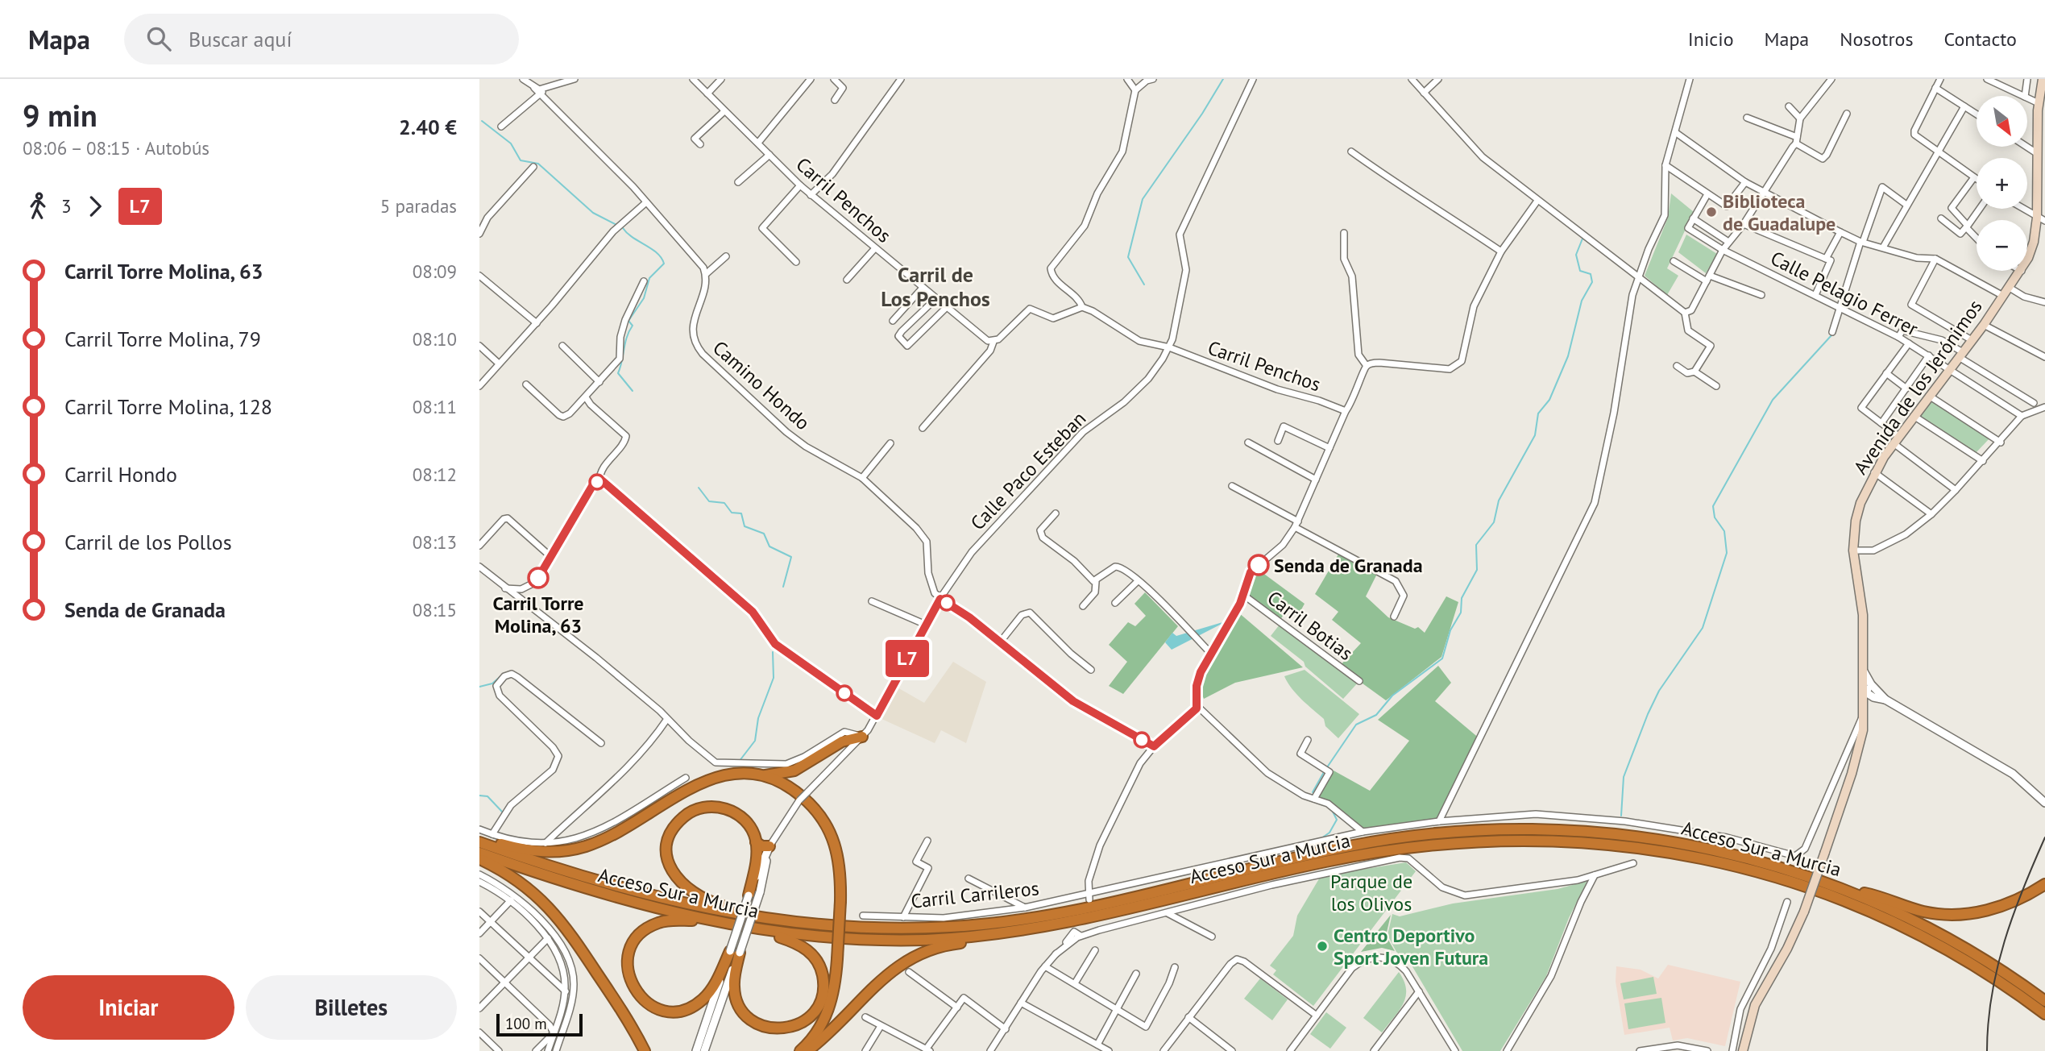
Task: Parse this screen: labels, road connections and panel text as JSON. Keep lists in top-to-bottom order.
{
  "streets": {
    "highway": ["Acceso Sur a Murcia"],
    "main road": ["Avenida de los Jerónimos"],
    "street": [
      "Carril Penchos",
      "Calle Pelagio Ferrer",
      "Camino Hondo",
      "Calle Paco Esteban",
      "Carril Botias",
      "Carril Carrileros"
    ]
  },
  "crossings": [
    ["Carril Penchos", "Calle Paco Esteban"],
    ["Calle Pelagio Ferrer", "Avenida de los Jerónimos"],
    ["Camino Hondo", "Calle Paco Esteban"],
    ["Avenida de los Jerónimos", "Carril Carrileros"]
  ],
  "districts": ["Carril de Los Penchos"],
  "parks": ["Parque de los Olivos"],
  "places": [
    "Biblioteca de Guadalupe",
    "Senda de Granada",
    "Carril Torre Molina, 63",
    "Centro Deportivo Sport Joven Futura"
  ],
  "lines": ["bus line L7"],
  "scale_bar": "100 m",
  "north": "bottom right",
  "page": {
    "header": "Mapa",
    "search": "Buscar aquí",
    "nav": [
      "Inicio",
      "Mapa",
      "Nosotros",
      "Contacto"
    ],
    "heading": ["9 min", "08:06 – 08:15 · Autobús", "2.40 €"],
    "on_map": "L7",
    "map_buttons": ["+", "−"],
    "legs": ["3", "L7", "5 paradas"],
    "list": [
      {
        "name": "Carril Torre Molina, 63",
        "value": "08:09"
      },
      {
        "name": "Carril Torre Molina, 79",
        "value": "08:10"
      },
      {
        "name": "Carril Torre Molina, 128",
        "value": "08:11"
      },
      {
        "name": "Carril Hondo",
        "value": "08:12"
      },
      {
        "name": "Carril de los Pollos",
        "value": "08:13"
      },
      {
        "name": "Senda de Granada",
        "value": "08:15"
      }
    ],
    "buttons": ["Iniciar", "Billetes"],
    "scale": "100 m"
  }
}
